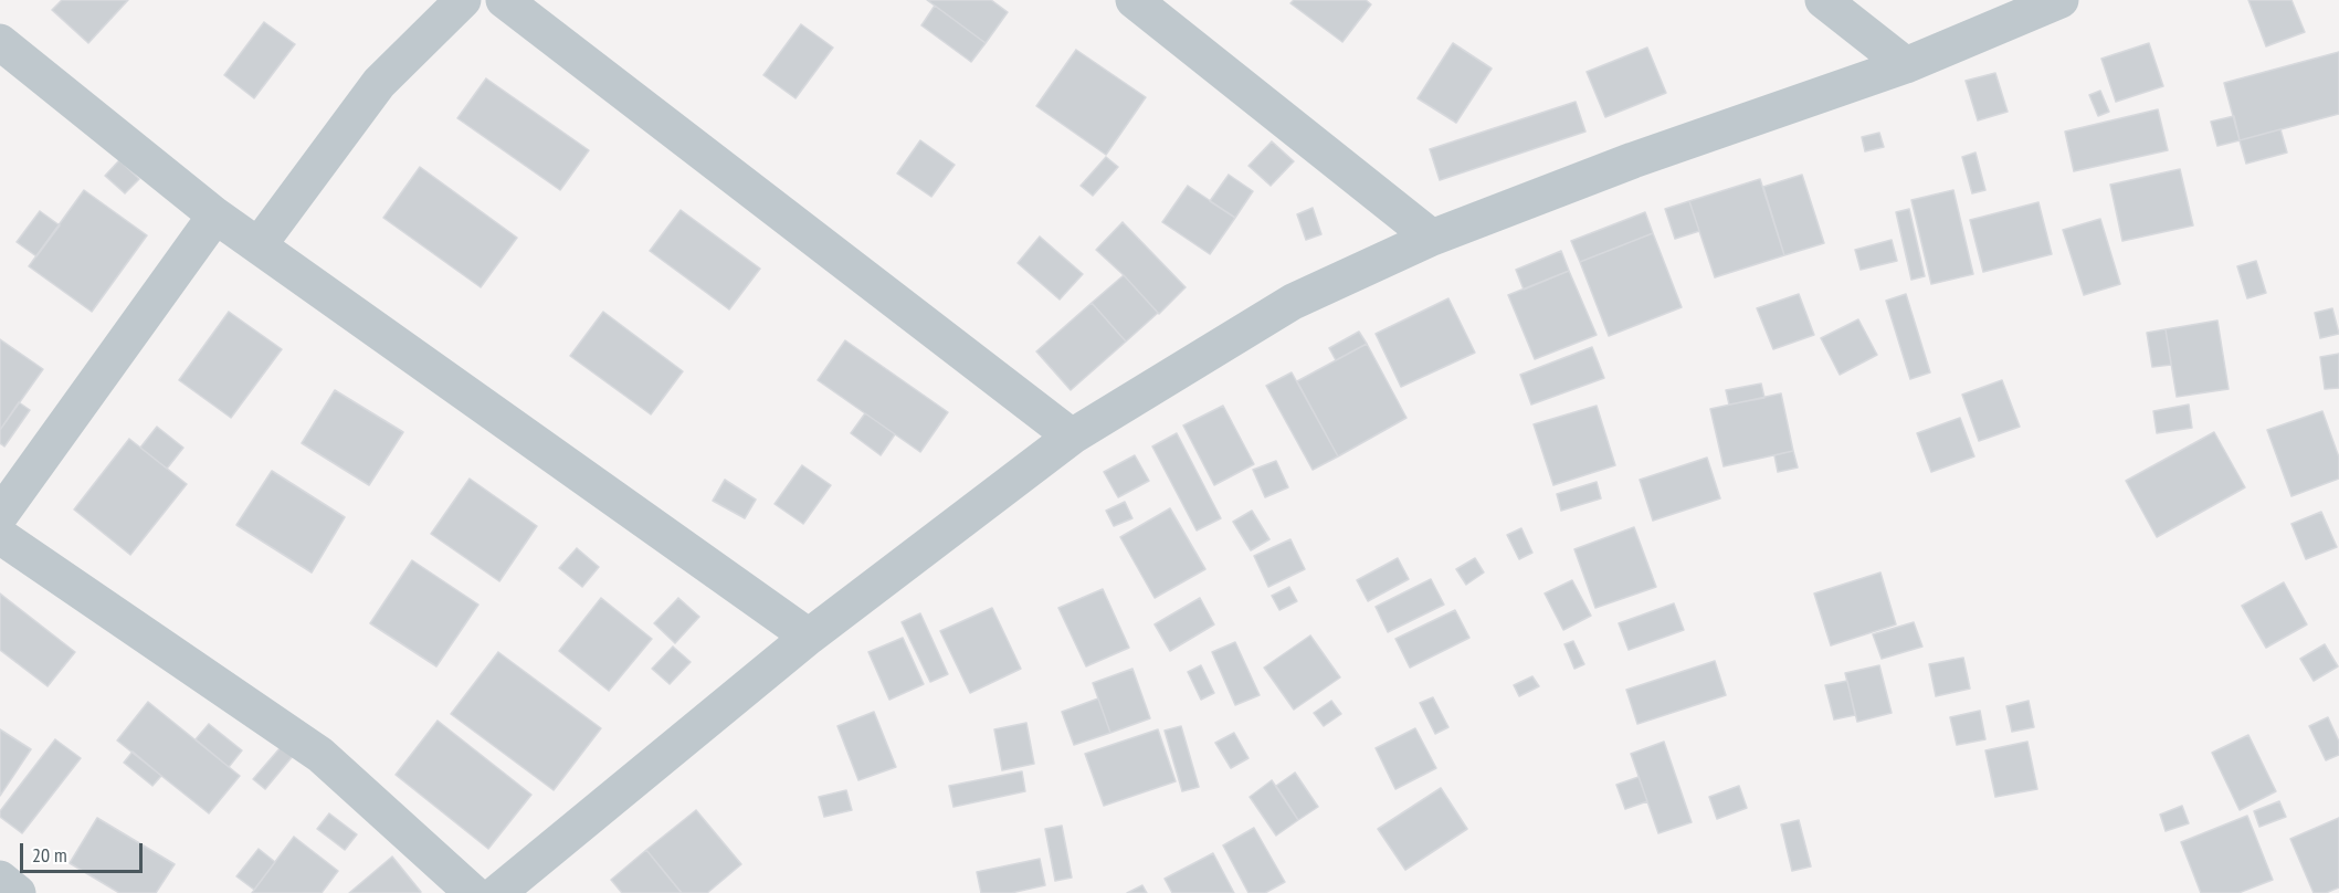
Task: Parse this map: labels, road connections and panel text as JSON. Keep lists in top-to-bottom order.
{
  "scale_bar": "20 m"
}
